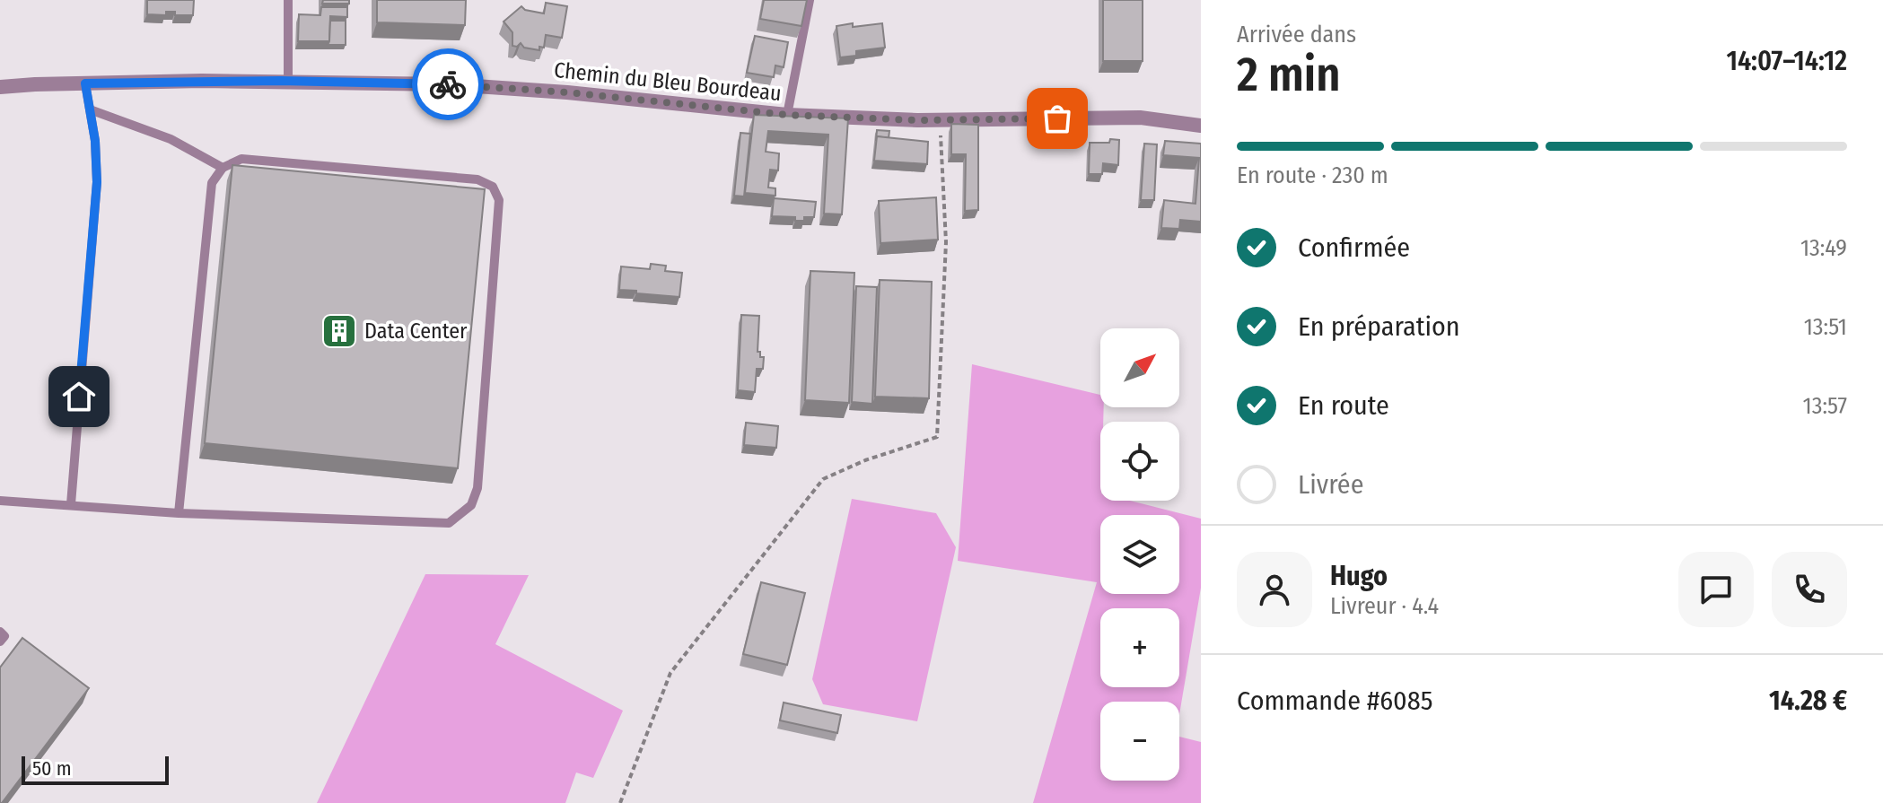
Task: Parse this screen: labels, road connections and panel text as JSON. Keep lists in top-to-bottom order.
{
  "streets": {
    "street": ["Chemin du Bleu Bourdeau"]
  },
  "places": {
    "building": ["Data Center"]
  },
  "scale_bar": "50 m",
  "north": "top right",
  "page": {
    "heading": ["2 min", "Arrivée dans", "14:07–14:12"],
    "panel": [
      "Hugo",
      "Livreur · 4.4",
      "Commande #6085",
      "14.28 €"
    ],
    "bar": "En route · 230 m",
    "list": [
      ["Confirmée", "13:49"],
      ["En préparation", "13:51"],
      ["En route", "13:57"],
      "Livrée"
    ],
    "map_buttons": ["+", "−"],
    "scale": "50 m"
  }
}
